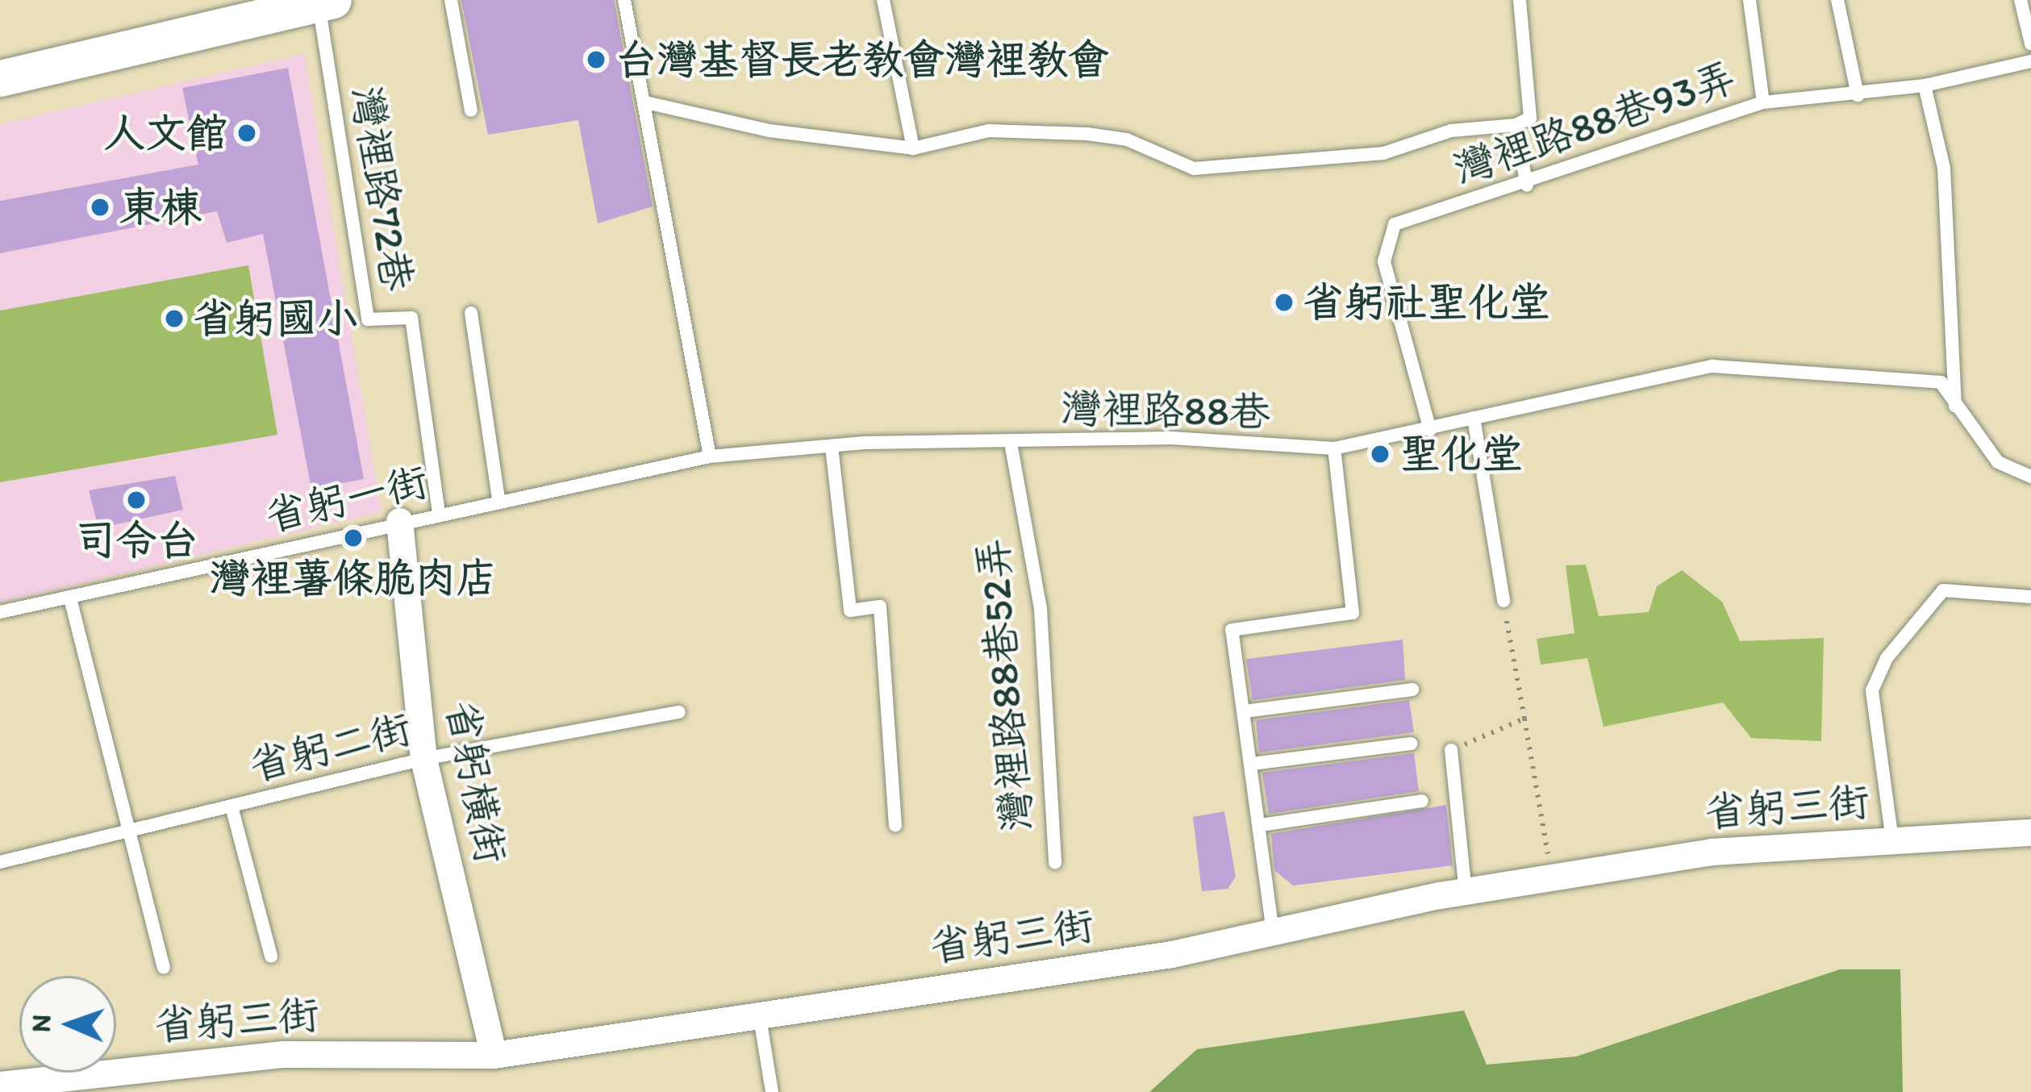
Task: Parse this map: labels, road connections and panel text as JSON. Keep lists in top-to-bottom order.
{
  "streets": {
    "street": ["省躬橫街", "省躬三街"],
    "lane": [
      "灣裡路88巷93弄",
      "灣裡路72巷",
      "灣裡路88巷",
      "省躬一街",
      "灣裡路88巷52弄",
      "省躬二街"
    ]
  },
  "crossings": [
    ["灣裡路88巷93弄", "灣裡路88巷"],
    ["灣裡路72巷", "省躬一街"],
    ["灣裡路88巷", "省躬一街"],
    ["灣裡路88巷", "灣裡路88巷52弄"],
    ["省躬一街", "省躬橫街"],
    ["省躬二街", "省躬橫街"],
    ["省躬橫街", "省躬三街"]
  ],
  "places": [
    "台灣基督長老教會灣裡教會",
    "人文館",
    "東棟",
    "省躬社聖化堂",
    "省躬國小",
    "聖化堂",
    "司令台",
    "灣裡薯條脆肉店"
  ],
  "north": "left"
}
